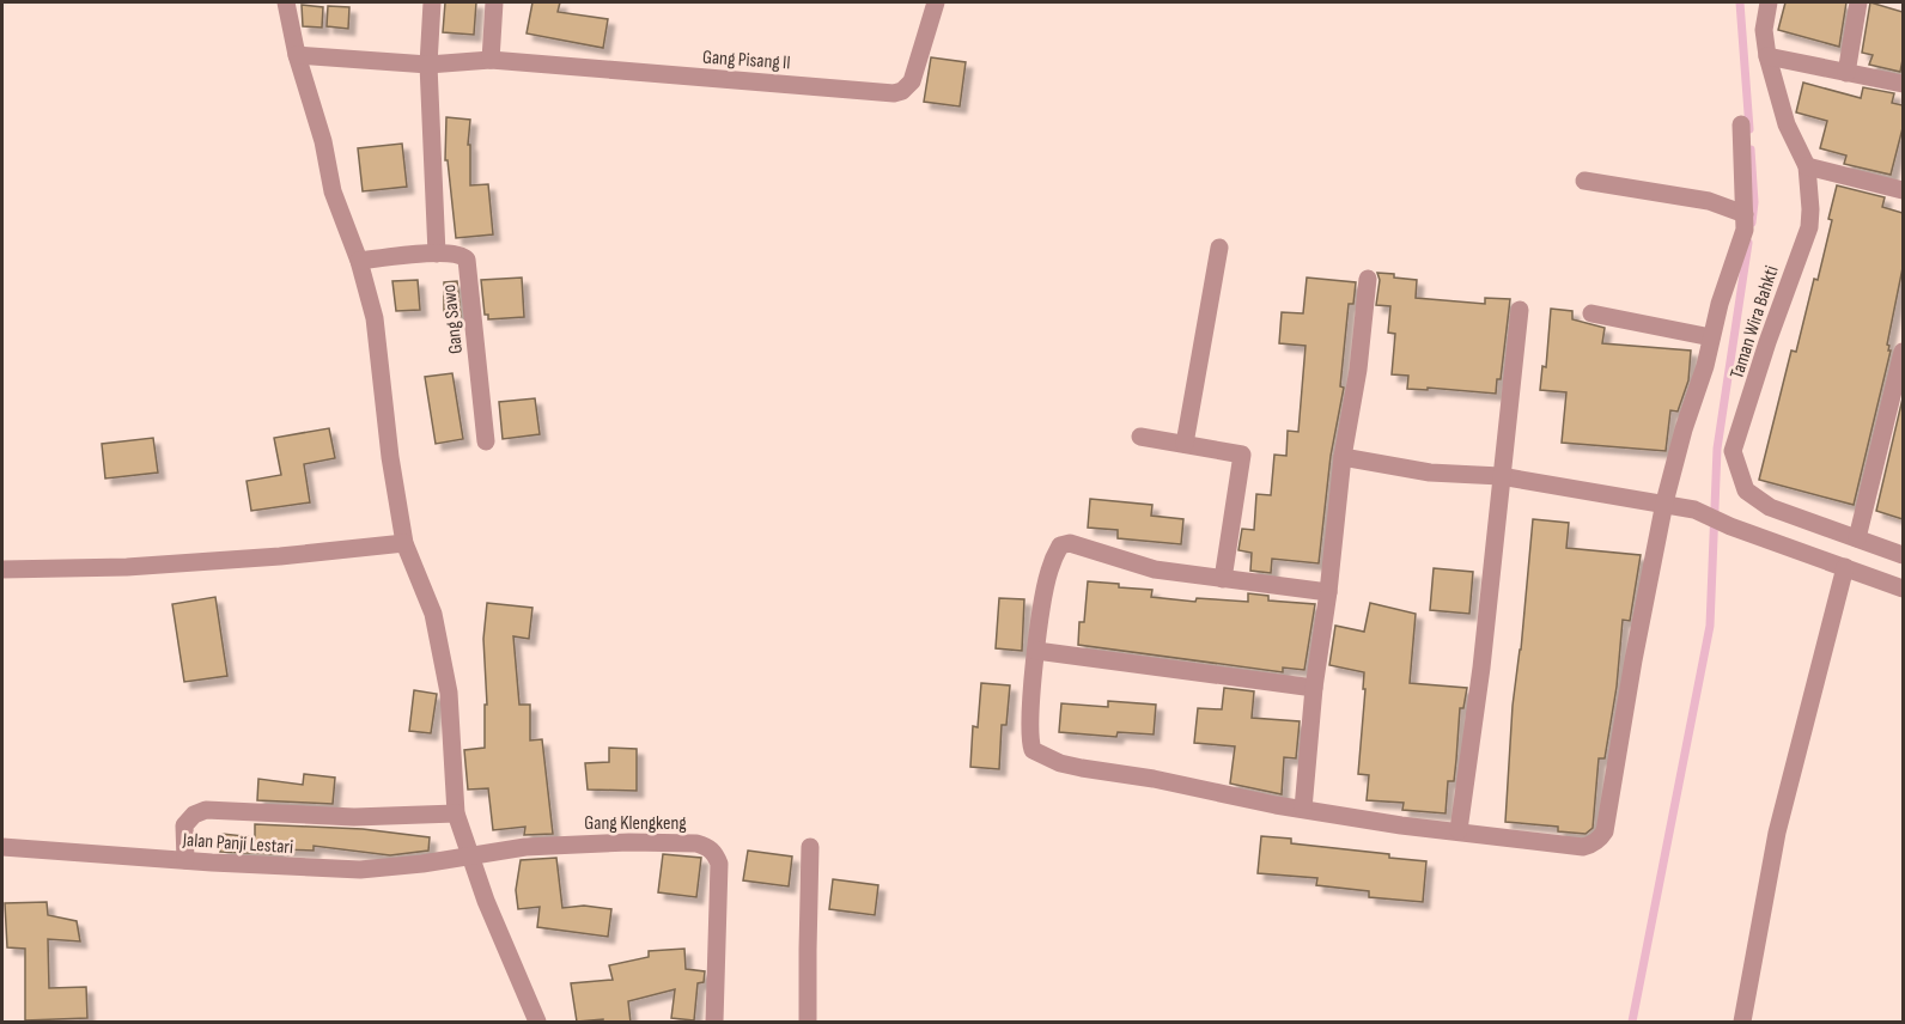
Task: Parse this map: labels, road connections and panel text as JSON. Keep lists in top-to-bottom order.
{
  "streets": {
    "street": [
      "Gang Pisang II",
      "Gang Sawo",
      "Taman Wira Bahkti",
      "Gang Klengkeng",
      "Jalan Panji Lestari"
    ]
  },
  "crossings": [
    ["Gang Klengkeng", "Jalan Panji Lestari"]
  ]
}
